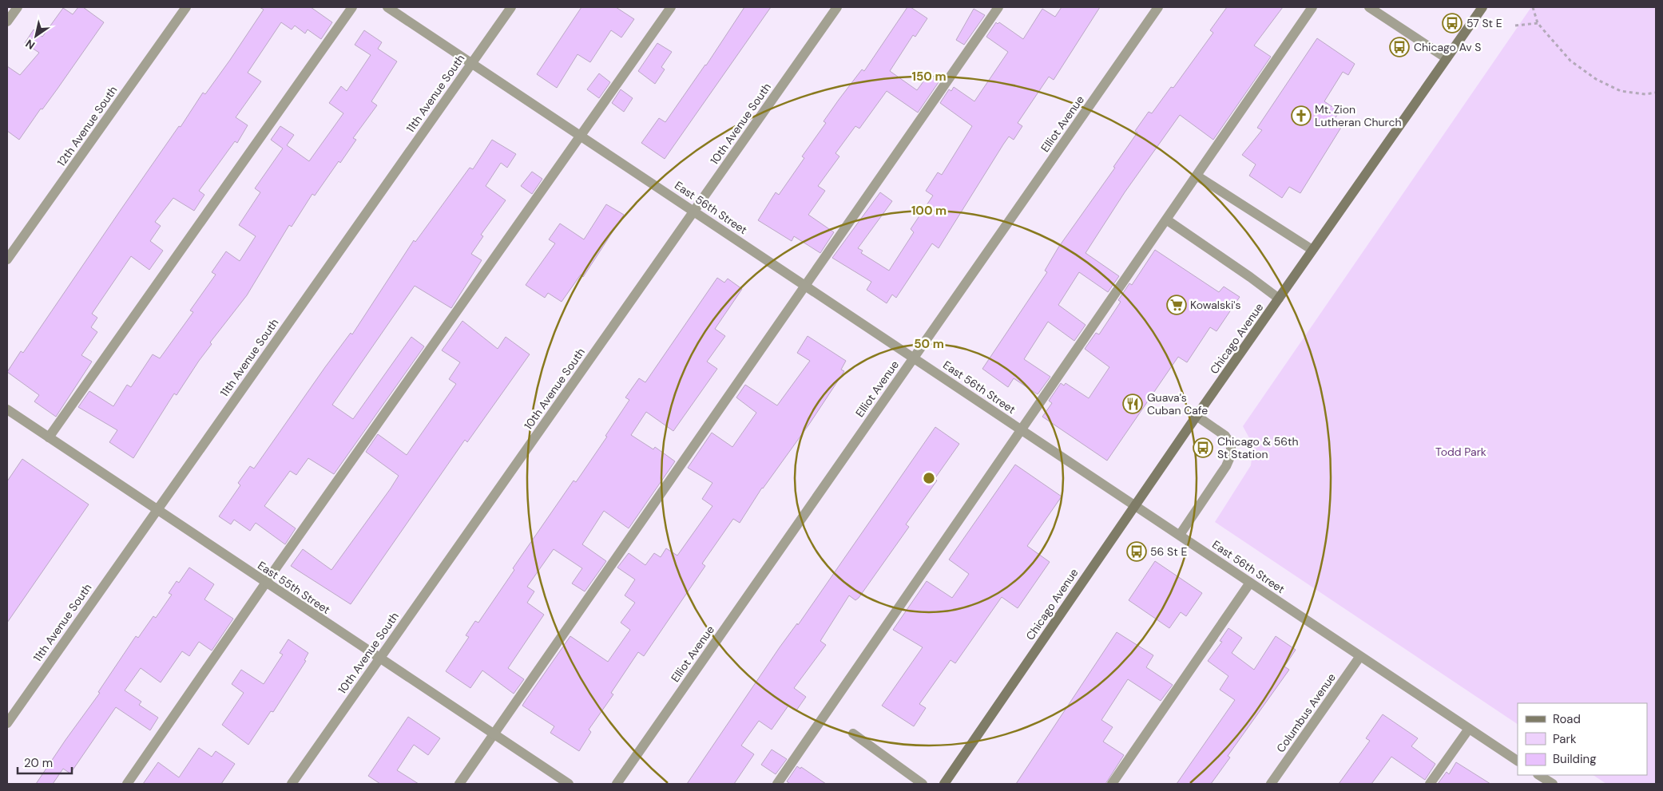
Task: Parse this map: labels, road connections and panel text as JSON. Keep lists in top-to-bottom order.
{
  "streets": {
    "street": [
      "11th Avenue South",
      "10th Avenue South",
      "Elliot Avenue",
      "12th Avenue South",
      "East 56th Street",
      "Chicago Avenue",
      "East 55th Street",
      "Columbus Avenue"
    ]
  },
  "crossings": [
    ["11th Avenue South", "East 56th Street"],
    ["11th Avenue South", "East 55th Street"],
    ["10th Avenue South", "East 56th Street"],
    ["10th Avenue South", "East 55th Street"],
    ["Elliot Avenue", "East 56th Street"],
    ["East 56th Street", "Chicago Avenue"],
    ["East 56th Street", "Columbus Avenue"]
  ],
  "parks": ["Todd Park"],
  "places": {
    "bus stop": [
      "57 St E",
      "Chicago Av S",
      "Chicago & 56th St Station",
      "56 St E"
    ],
    "church": ["Mt. Zion Lutheran Church"],
    "supermarket": ["Kowalski's"],
    "restaurant": ["Guava's Cuban Cafe"]
  },
  "legend": ["Road", "Park", "Building"],
  "scale_bar": "20 m",
  "north": "bottom left",
  "rings": ["150 m", "100 m", "50 m"]
}
